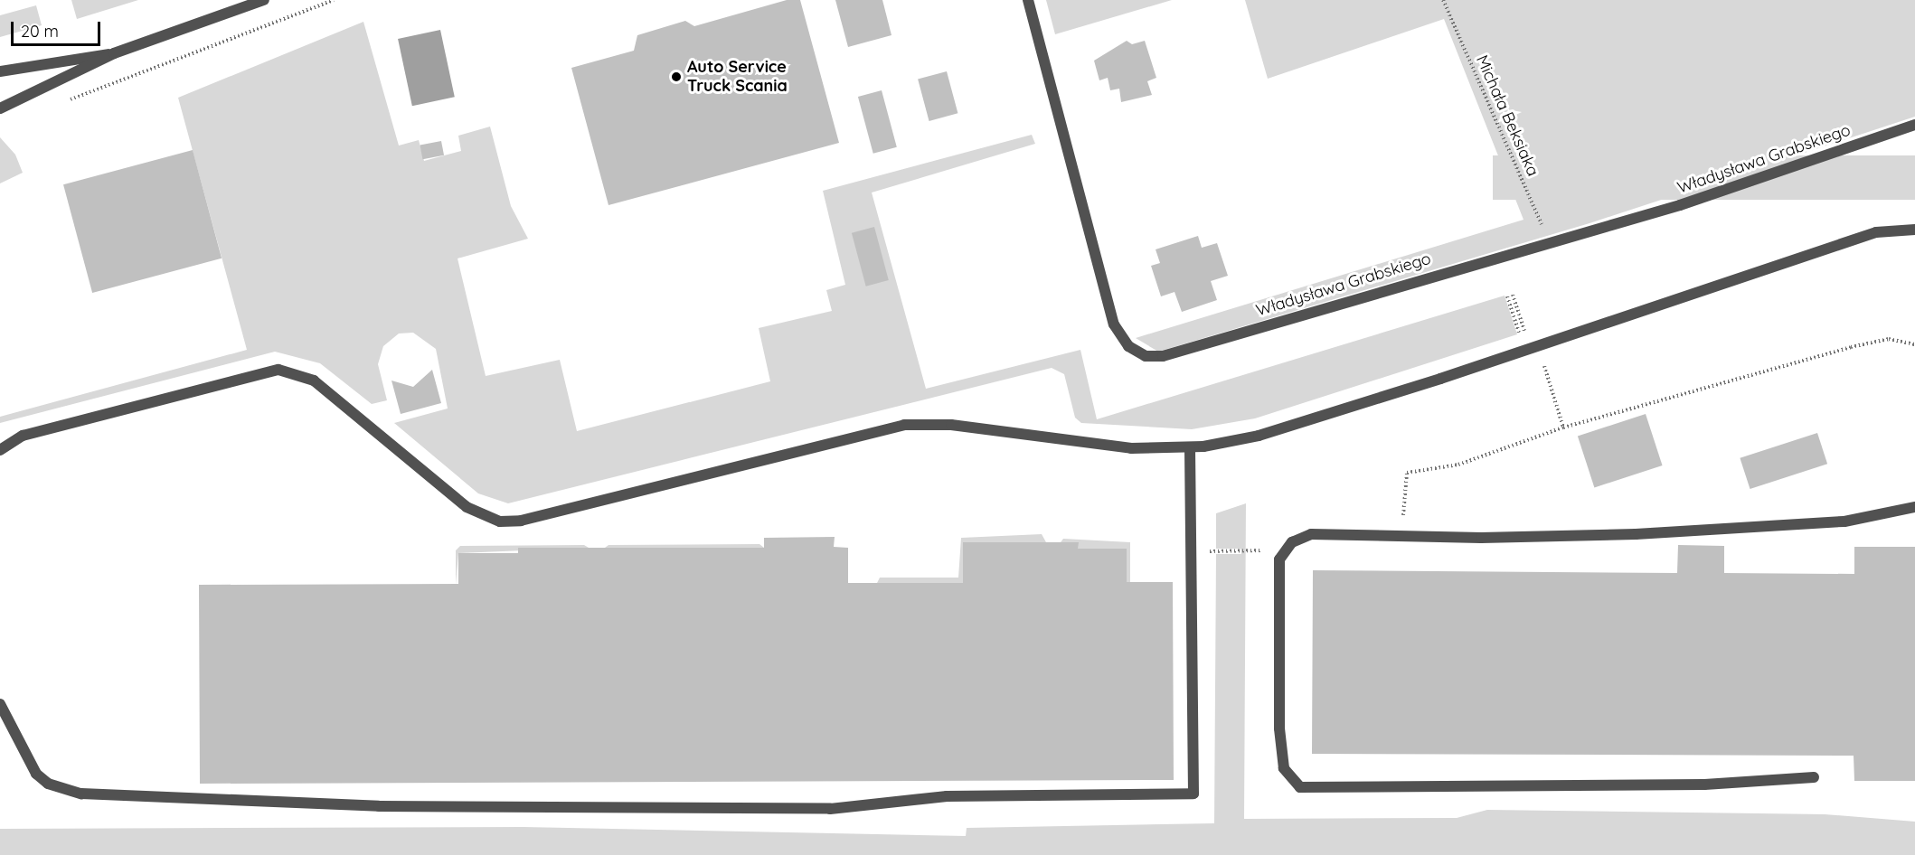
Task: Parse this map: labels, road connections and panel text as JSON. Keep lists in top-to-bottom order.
{
  "streets": {
    "street": ["Władysława Grabskiego"],
    "path": ["Michała Beksiaka"]
  },
  "crossings": [
    ["Michała Beksiaka", "Władysława Grabskiego"]
  ],
  "places": ["Auto Service Truck Scania"],
  "scale_bar": "20 m"
}
